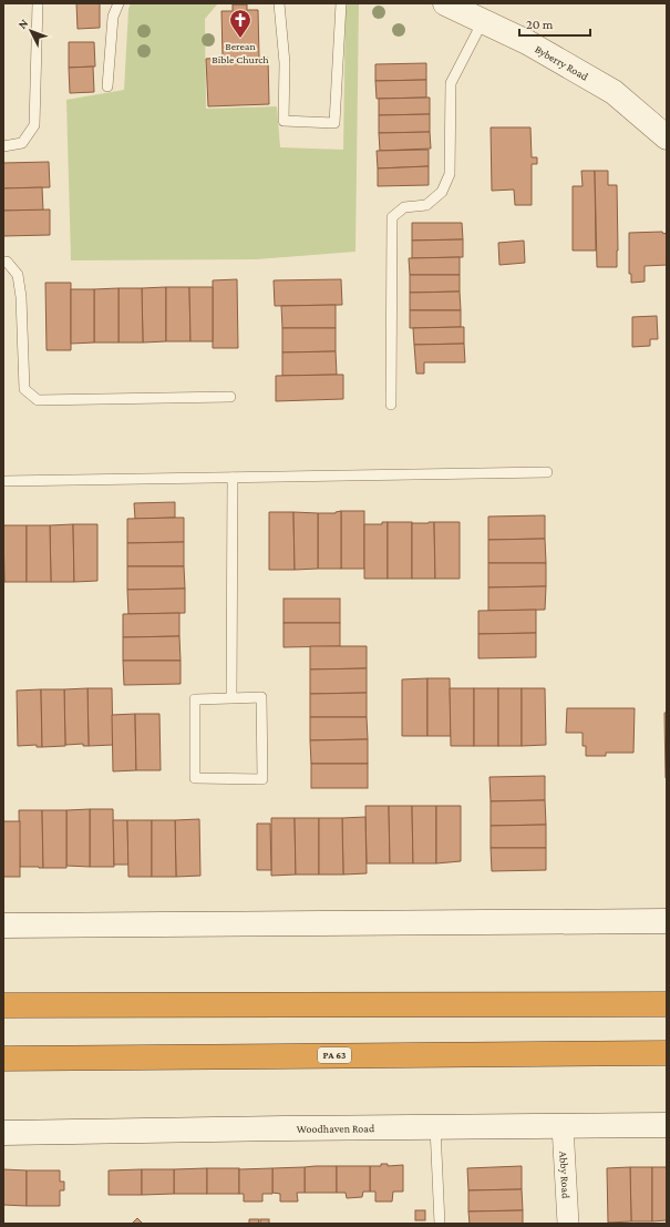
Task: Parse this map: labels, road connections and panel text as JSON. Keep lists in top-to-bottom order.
{
  "streets": {
    "highway": ["PA 63"],
    "main road": ["Byberry Road", "Woodhaven Road"],
    "street": ["Abby Road"]
  },
  "crossings": [
    ["Woodhaven Road", "Abby Road"]
  ],
  "places": {
    "church": ["Berean Bible Church"]
  },
  "scale_bar": "20 m",
  "north": "top left"
}
